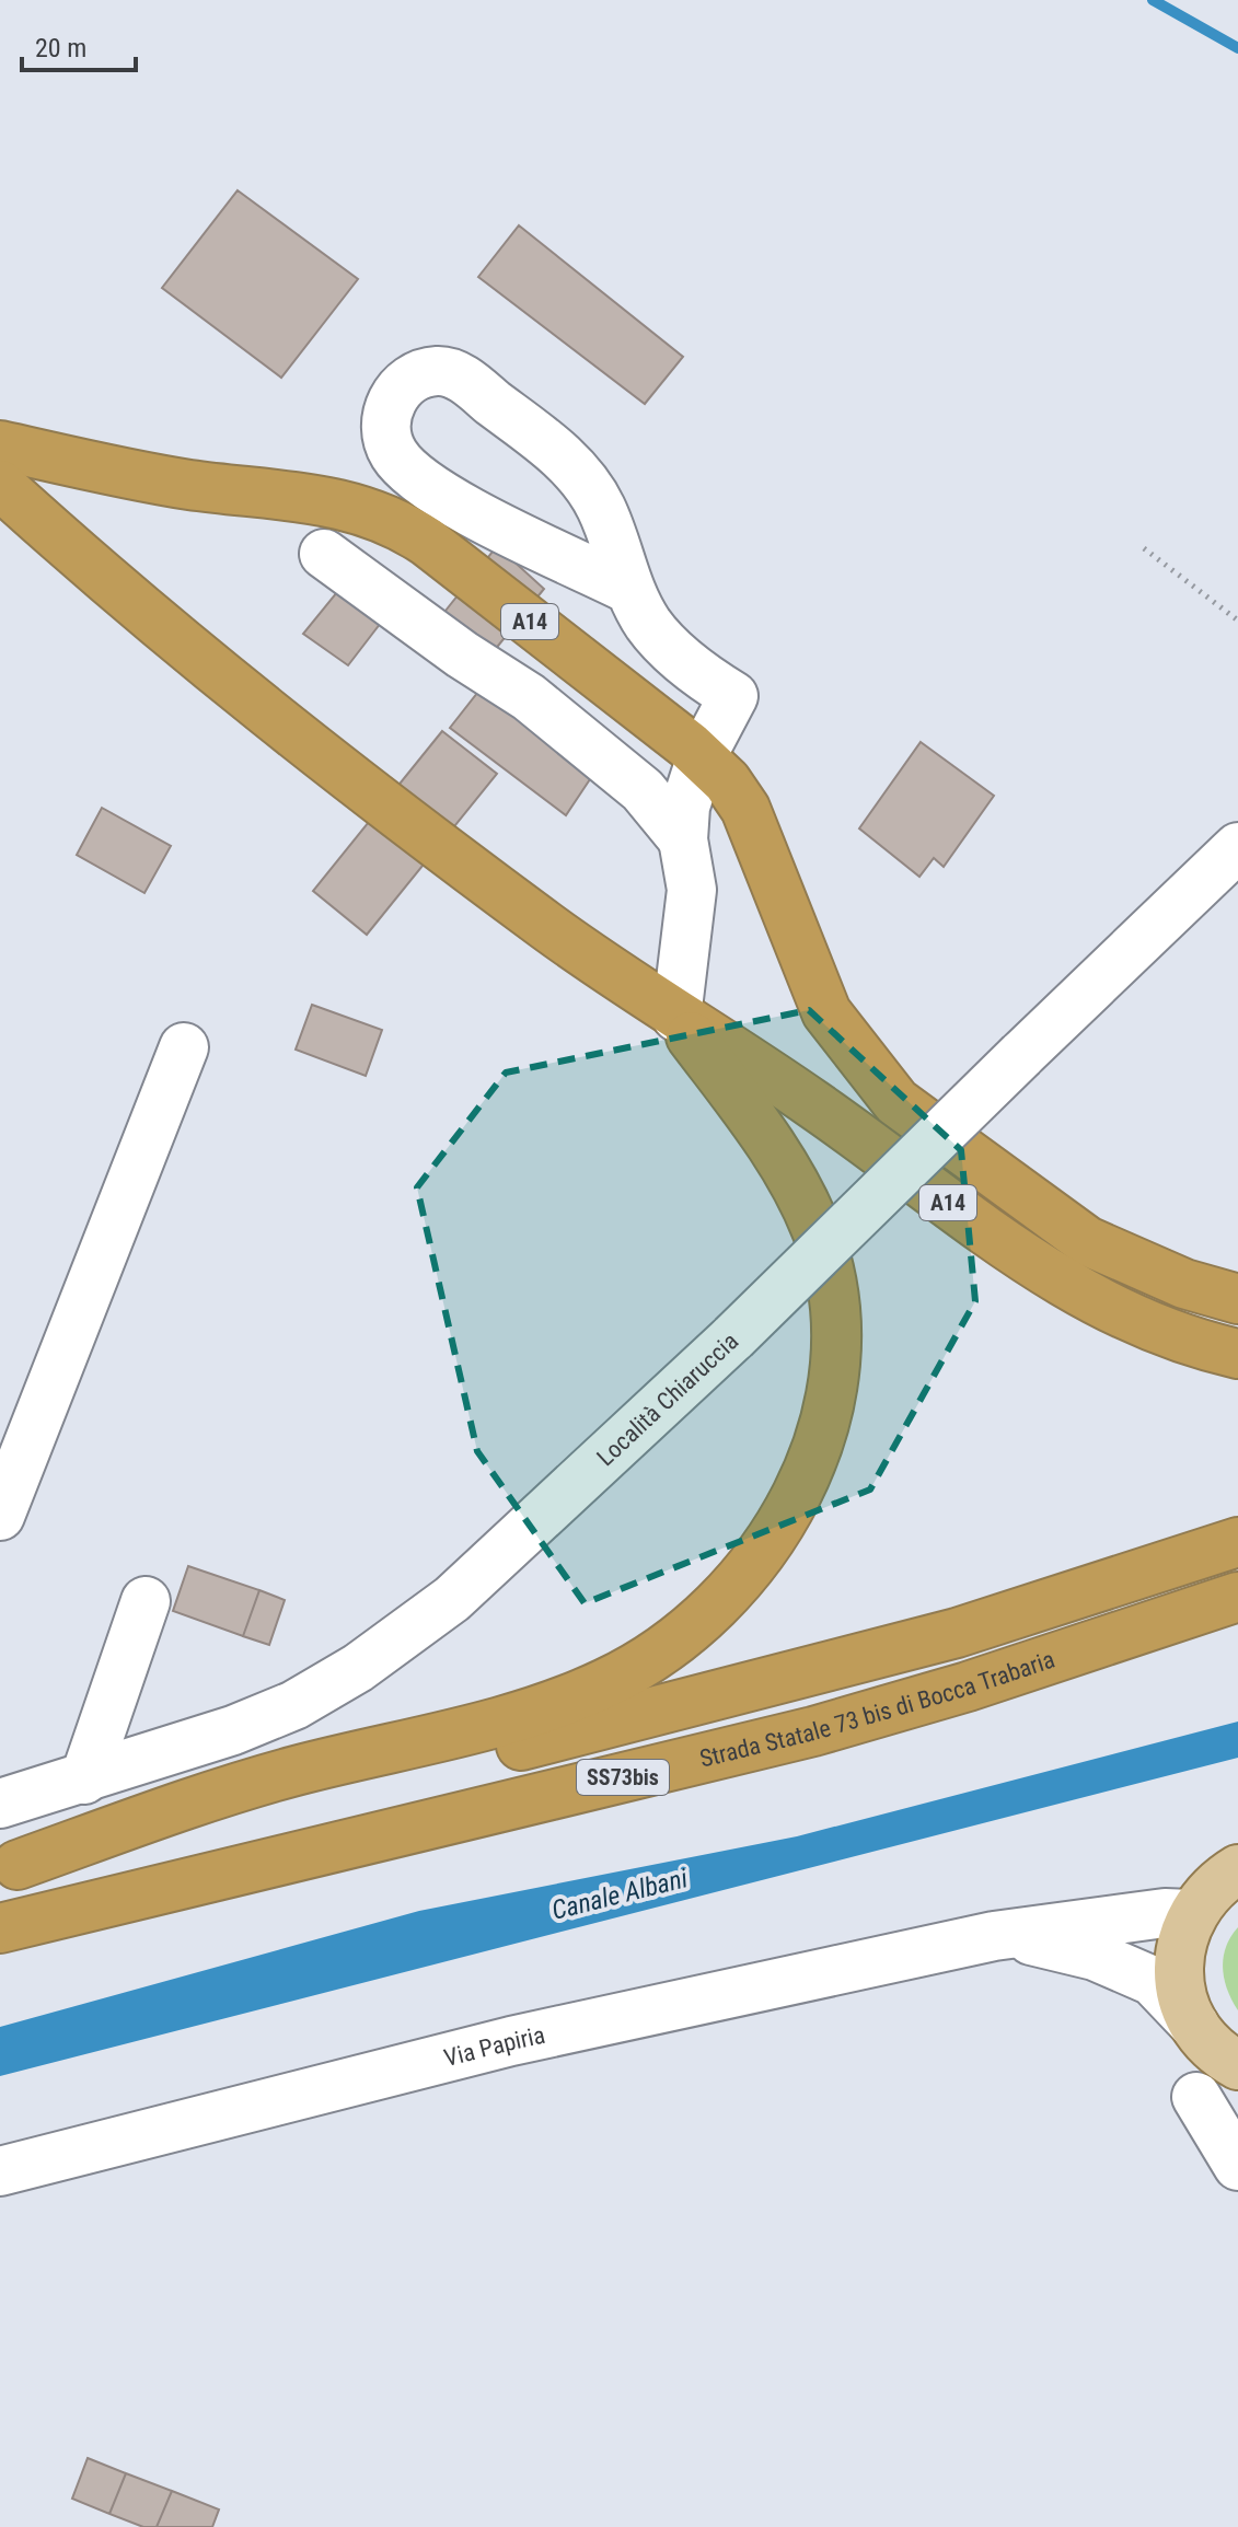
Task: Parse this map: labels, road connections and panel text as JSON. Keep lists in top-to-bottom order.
{
  "streets": {
    "highway": ["A14", "Strada Statale 73 bis di Bocca Trabaria", "SS73bis"],
    "street": ["Località Chiaruccia", "Via Papiria"]
  },
  "water": ["Canale Albani"],
  "scale_bar": "20 m"
}
